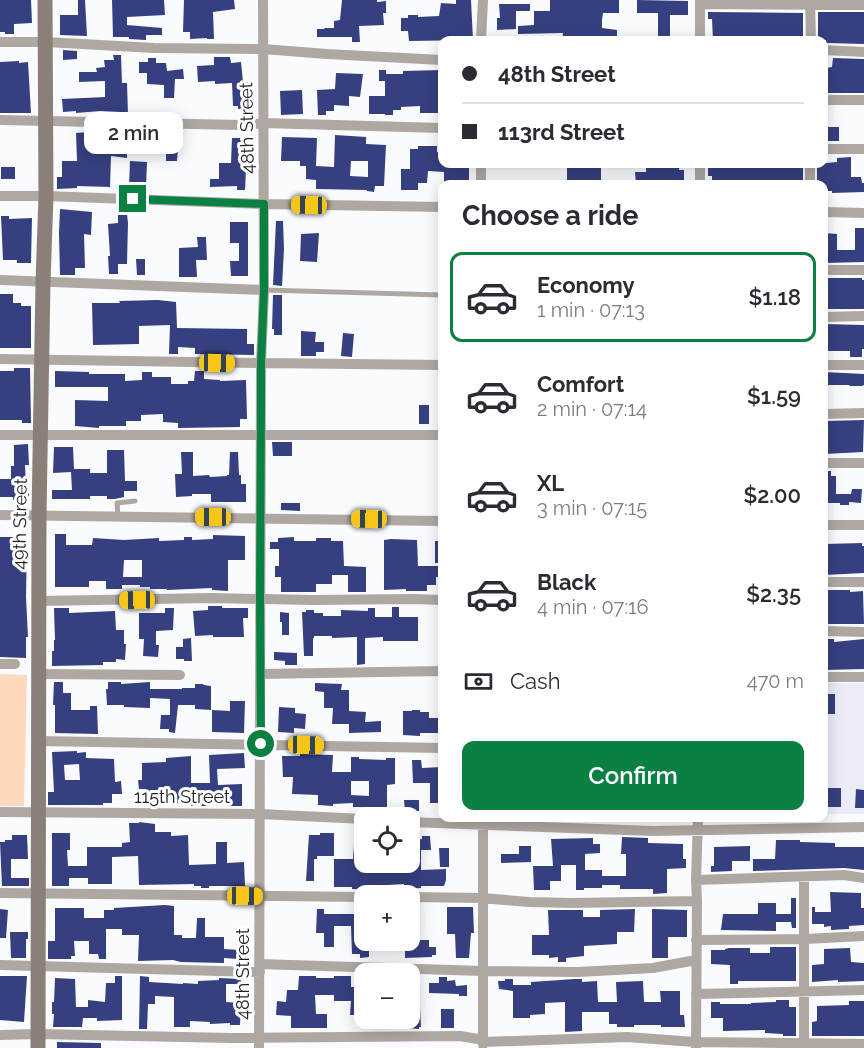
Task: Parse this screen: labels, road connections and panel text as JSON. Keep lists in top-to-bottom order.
{
  "streets": {
    "main road": ["49th Street"],
    "street": ["48th Street", "115th Street"]
  },
  "crossings": [
    ["48th Street", "115th Street"],
    ["49th Street", "115th Street"]
  ],
  "page": {
    "banner": ["48th Street", "113rd Street"],
    "bubble": "2 min",
    "heading": "Choose a ride",
    "list": [
      {
        "name": "Economy",
        "note": "1 min · 07:13",
        "value": "$1.18"
      },
      {
        "name": "Comfort",
        "note": "2 min · 07:14",
        "value": "$1.59"
      },
      {
        "name": "XL",
        "note": "3 min · 07:15",
        "value": "$2.00"
      },
      {
        "name": "Black",
        "note": "4 min · 07:16",
        "value": "$2.35"
      }
    ],
    "pay": ["Cash", "470 m"],
    "buttons": "Confirm",
    "map_buttons": ["+", "−"]
  }
}
